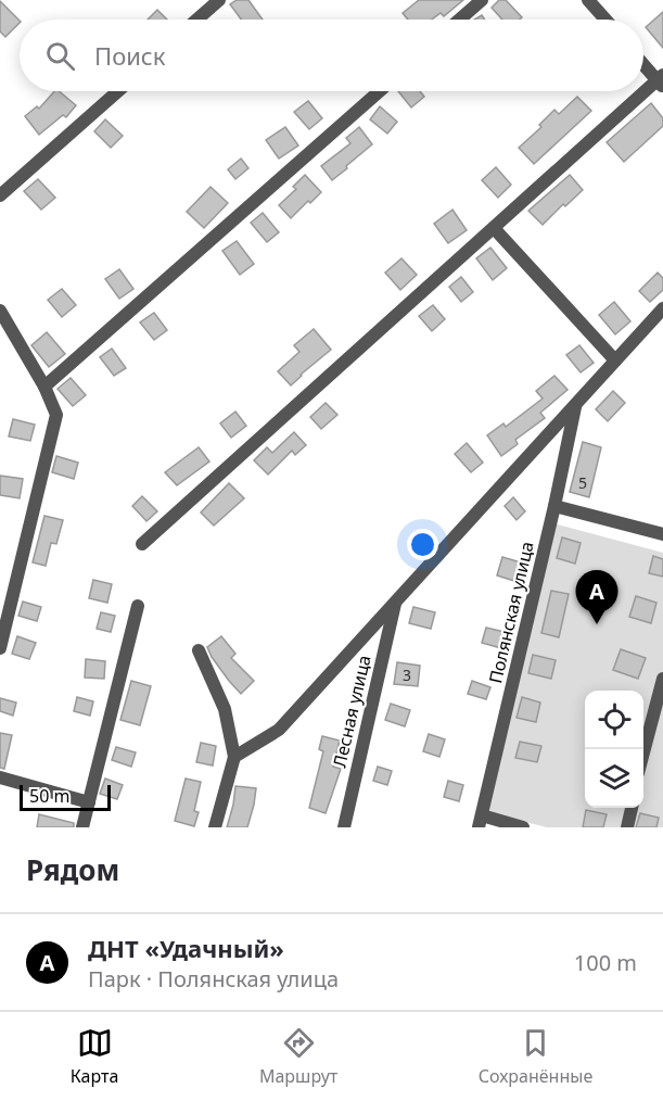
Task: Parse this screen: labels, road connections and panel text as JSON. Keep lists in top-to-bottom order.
{
  "streets": {
    "street": ["Полянская улица", "Лесная улица"]
  },
  "house_numbers": ["5", "3"],
  "scale_bar": "50 m",
  "page": {
    "search": "Поиск",
    "pins": "A",
    "scale": "50 m",
    "heading": "Рядом",
    "list": [
      {
        "mark": "A",
        "name": "ДНТ «Удачный»",
        "note": "Парк · Полянская улица",
        "value": "100 m"
      }
    ],
    "nav": ["Карта", "Маршрут", "Сохранённые"]
  }
}
